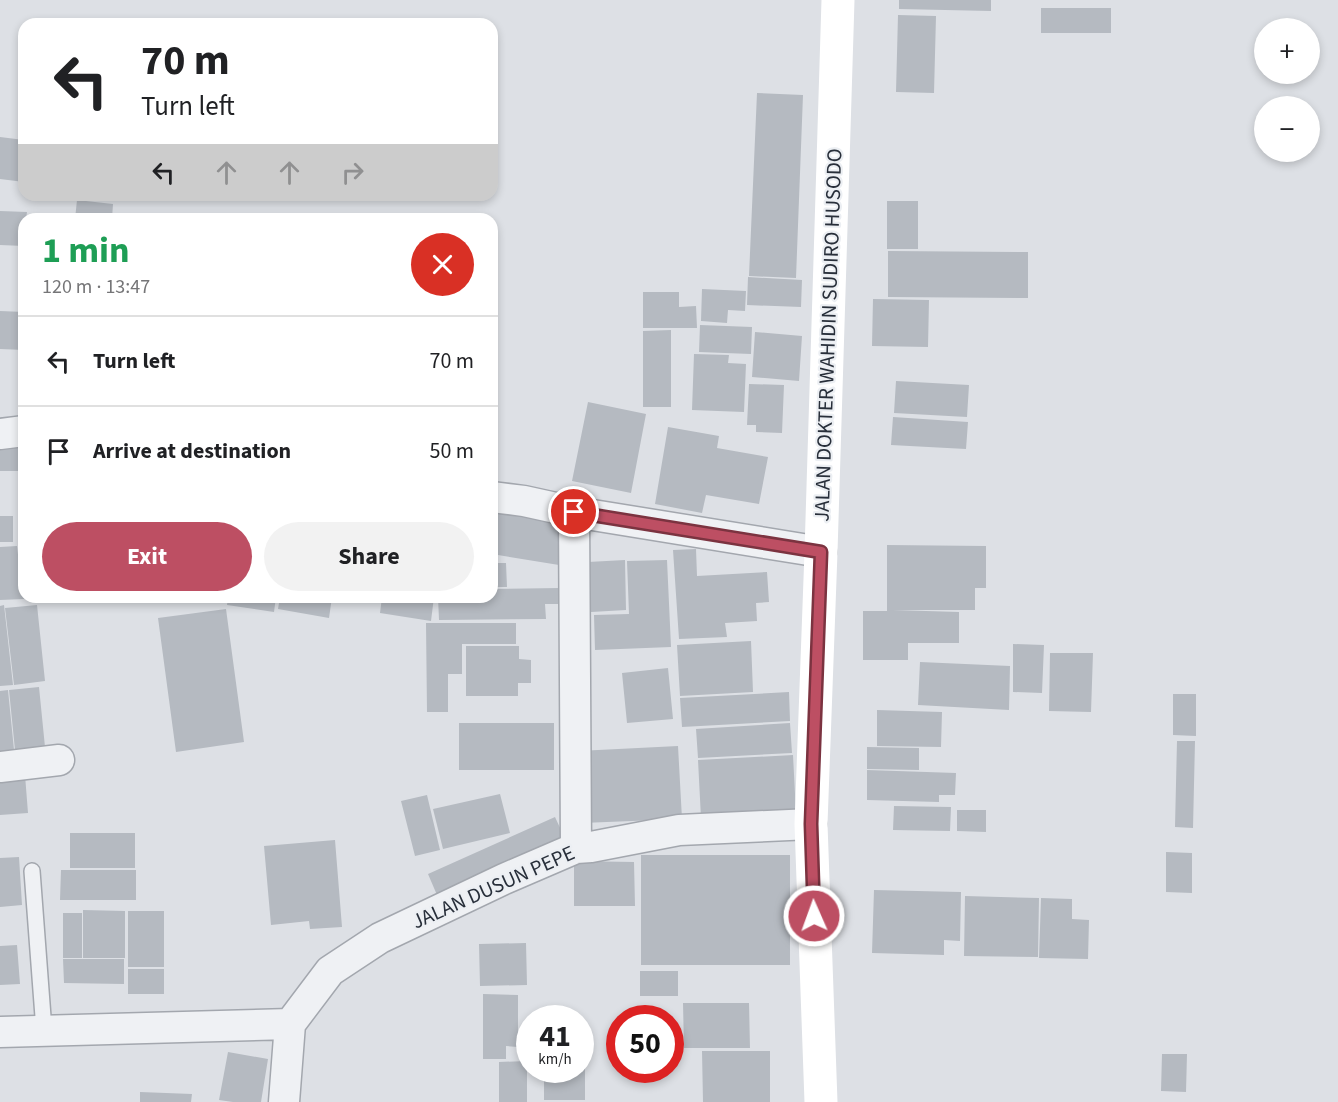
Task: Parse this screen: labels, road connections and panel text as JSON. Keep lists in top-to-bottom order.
{
  "streets": {
    "main road": ["JALAN DOKTER WAHIDIN SUDIRO HUSODO"],
    "street": ["JALAN DUSUN PEPE"]
  },
  "crossings": [
    ["JALAN DOKTER WAHIDIN SUDIRO HUSODO", "JALAN DUSUN PEPE"]
  ],
  "page": {
    "map_buttons": ["+", "−"],
    "turn": ["70 m", "Turn left"],
    "heading": ["1 min", "120 m · 13:47"],
    "list": [
      {
        "name": "Turn left",
        "value": "70 m"
      },
      {
        "name": "Arrive at destination",
        "value": "50 m"
      }
    ],
    "buttons": ["Exit", "Share"],
    "speed": "41 km/h",
    "limit": "50"
  }
}
